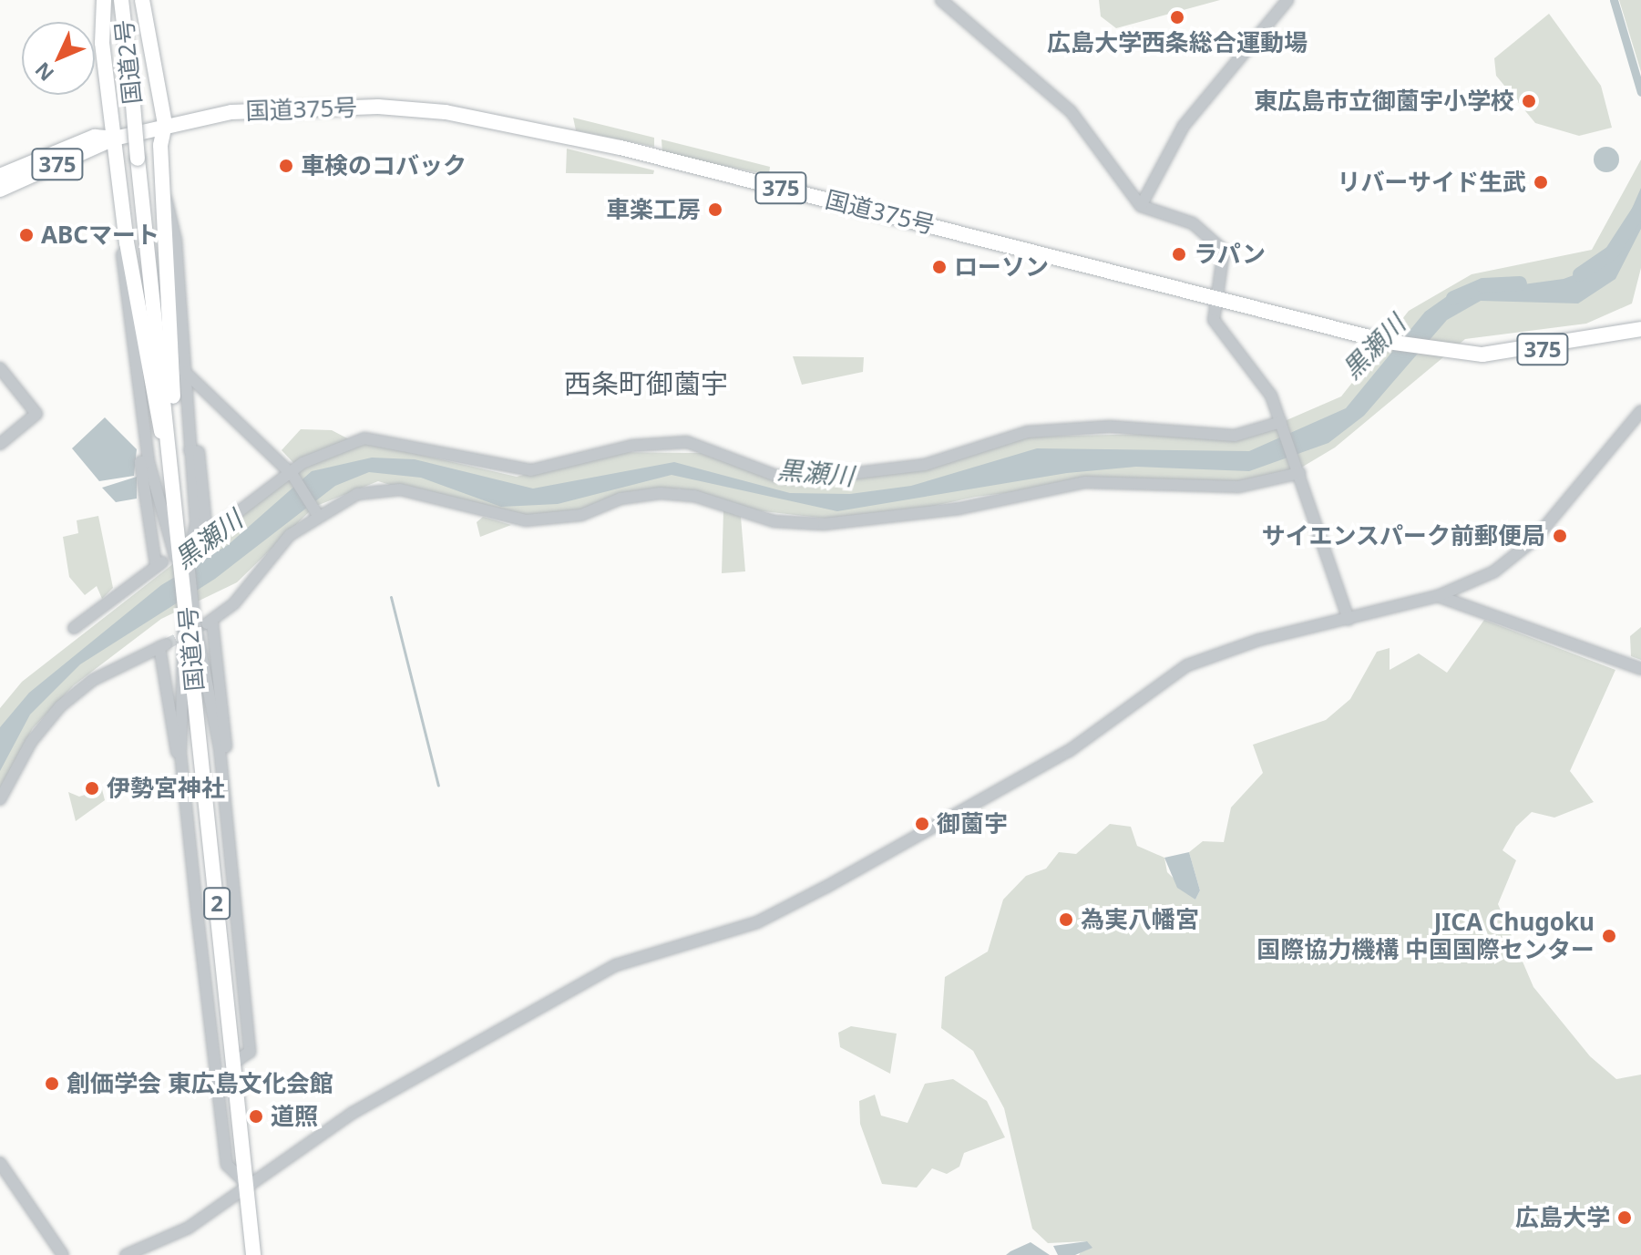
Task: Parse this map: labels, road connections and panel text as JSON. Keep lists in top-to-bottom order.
{
  "streets": {
    "highway": [
      "国道2号",
      "国道375号",
      "375",
      "2"
    ]
  },
  "districts": ["西条町御薗宇"],
  "water": ["黒瀬川"],
  "places": [
    "広島大学西条総合運動場",
    "東広島市立御薗宇小学校",
    "車検のコバック",
    "リバーサイド生武",
    "車楽工房",
    "ABCマート",
    "ラパン",
    "ローソン",
    "サイエンスパーク前郵便局",
    "伊勢宮神社",
    "御薗宇",
    "為実八幡宮",
    "JICA Chugoku 国際協力機構 中国国際センター",
    "創価学会 東広島文化会館",
    "道照",
    "広島大学"
  ],
  "north": "bottom left"
}
